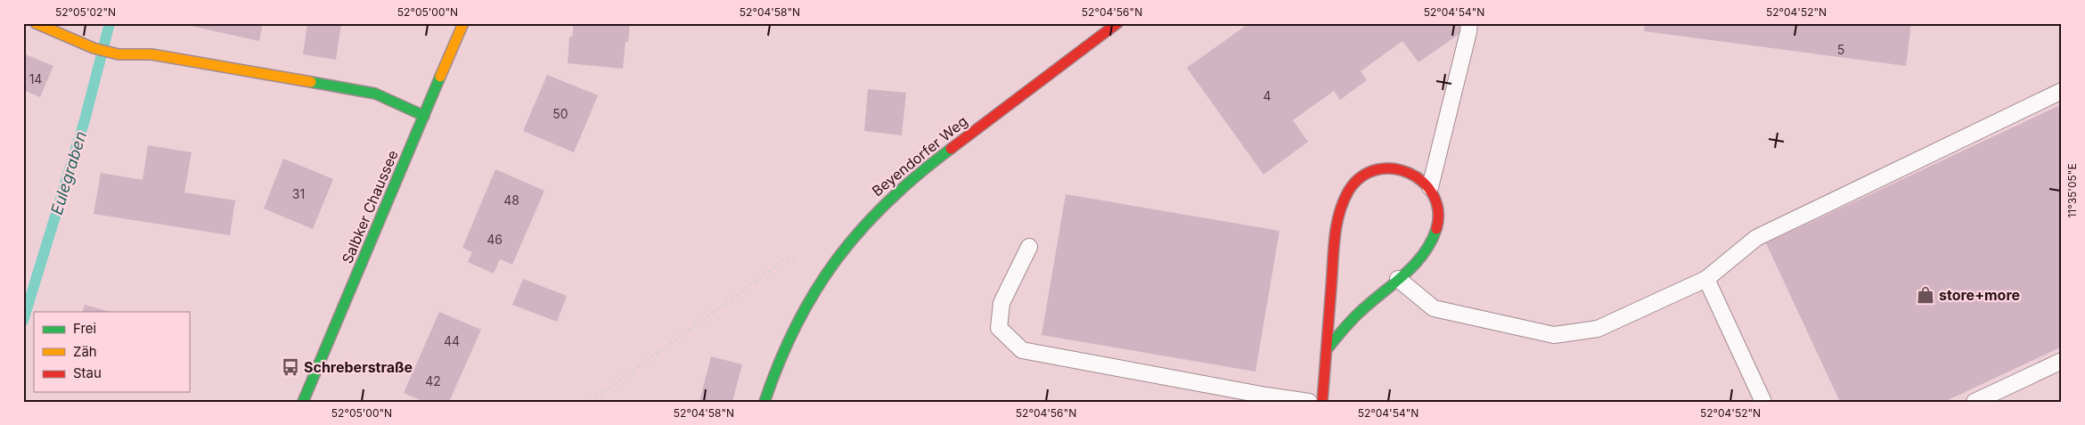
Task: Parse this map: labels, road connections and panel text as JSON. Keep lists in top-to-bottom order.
{
  "streets": {
    "street": ["Beyendorfer Weg", "Salbker Chaussee"]
  },
  "water": ["Eulegraben"],
  "places": {
    "shop": ["store+more"],
    "bus stop": ["Schreberstraße"]
  },
  "house_numbers": [
    "5",
    "14",
    "4",
    "50",
    "31",
    "48",
    "46",
    "44",
    "42"
  ],
  "legend": ["Frei", "Zäh", "Stau"],
  "coordinates": [
    "52°05'02\"N",
    "52°05'00\"N",
    "52°04'58\"N",
    "52°04'56\"N",
    "52°04'54\"N",
    "52°04'52\"N",
    "11°35'05\"E"
  ]
}
